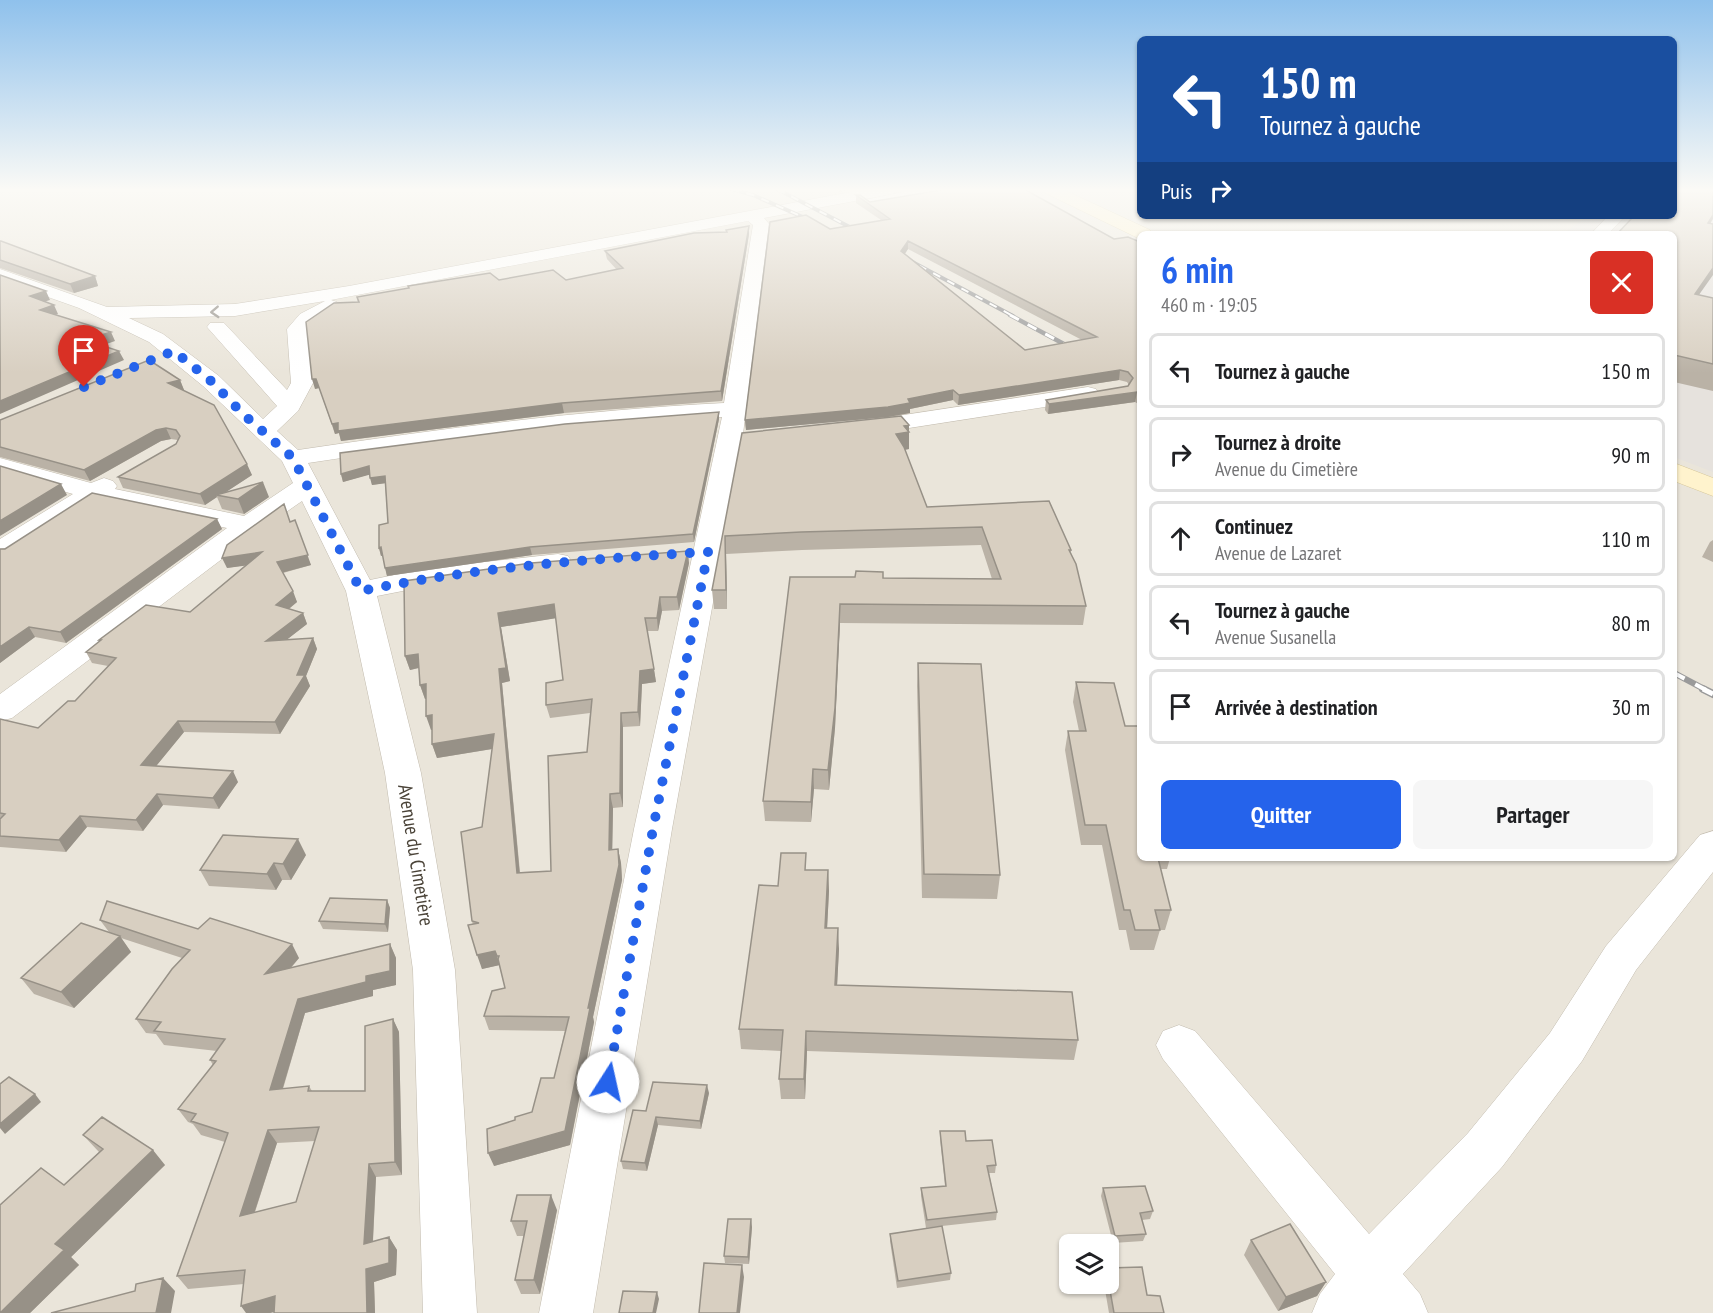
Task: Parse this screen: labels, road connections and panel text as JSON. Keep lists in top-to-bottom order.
{
  "streets": {
    "street": ["Avenue du Cimetière"]
  },
  "page": {
    "turn": ["150 m", "Tournez à gauche"],
    "then": "Puis",
    "heading": ["6 min", "460 m · 19:05"],
    "list": [
      {
        "name": "Tournez à gauche",
        "value": "150 m"
      },
      {
        "name": "Tournez à droite",
        "note": "Avenue du Cimetière",
        "value": "90 m"
      },
      {
        "name": "Continuez",
        "note": "Avenue de Lazaret",
        "value": "110 m"
      },
      {
        "name": "Tournez à gauche",
        "note": "Avenue Susanella",
        "value": "80 m"
      },
      {
        "name": "Arrivée à destination",
        "value": "30 m"
      }
    ],
    "buttons": ["Quitter", "Partager"]
  }
}
